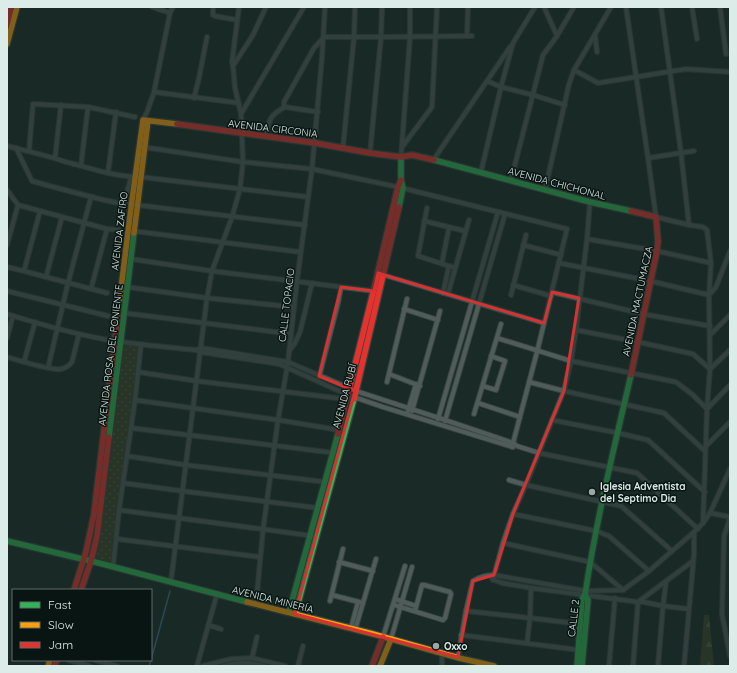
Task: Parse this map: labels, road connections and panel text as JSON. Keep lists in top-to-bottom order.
{
  "streets": {
    "street": [
      "AVENIDA CIRCONIA",
      "AVENIDA CHICHONAL",
      "AVENIDA ZAFIRO",
      "AVENIDA MACTUMACZA",
      "CALLE TOPACIO",
      "AVENIDA ROSA DEL PONIENTE",
      "AVENIDA RUBÍ",
      "AVENIDA MINERÍA",
      "CALLE 2"
    ]
  },
  "crossings": [
    ["AVENIDA CIRCONIA", "AVENIDA CHICHONAL"],
    ["AVENIDA CIRCONIA", "AVENIDA ZAFIRO"],
    ["AVENIDA CIRCONIA", "CALLE TOPACIO"],
    ["AVENIDA CIRCONIA", "AVENIDA RUBÍ"],
    ["AVENIDA CHICHONAL", "AVENIDA MACTUMACZA"],
    ["AVENIDA CHICHONAL", "AVENIDA RUBÍ"],
    ["AVENIDA ZAFIRO", "AVENIDA ROSA DEL PONIENTE"],
    ["AVENIDA ZAFIRO", "AVENIDA MINERÍA"],
    ["AVENIDA MACTUMACZA", "CALLE 2"],
    ["CALLE TOPACIO", "AVENIDA MINERÍA"],
    ["AVENIDA RUBÍ", "AVENIDA MINERÍA"]
  ],
  "places": ["Iglesia Adventista del Septimo Dia", "Oxxo"],
  "legend": ["Fast", "Slow", "Jam"]
}
